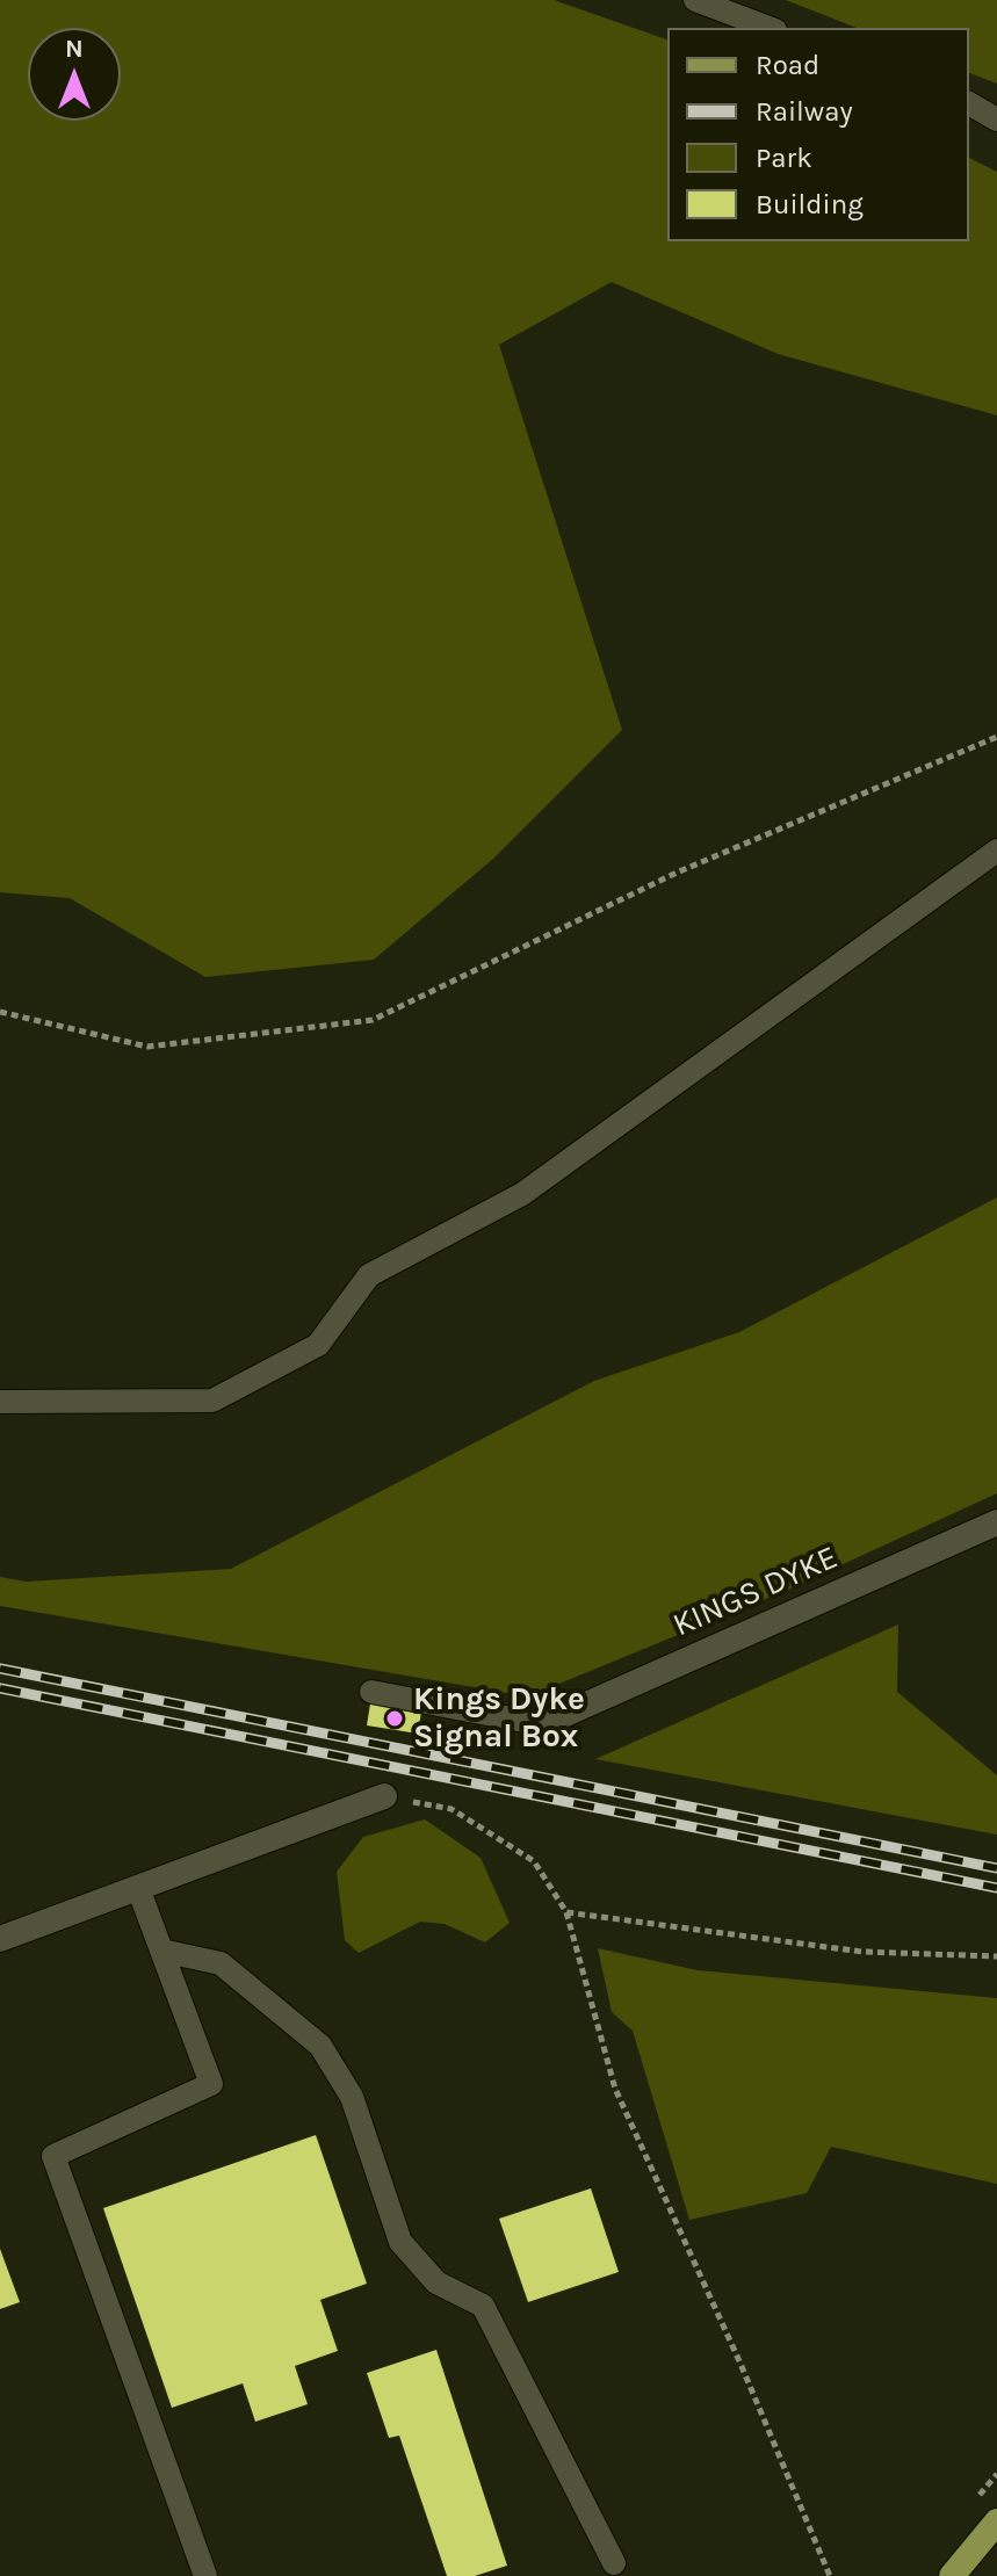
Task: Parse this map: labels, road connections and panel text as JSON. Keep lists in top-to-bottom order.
{
  "streets": {
    "street": ["KINGS DYKE"]
  },
  "places": ["Kings Dyke Signal Box"],
  "legend": [
    "Road",
    "Railway",
    "Park",
    "Building"
  ],
  "north": "top"
}
